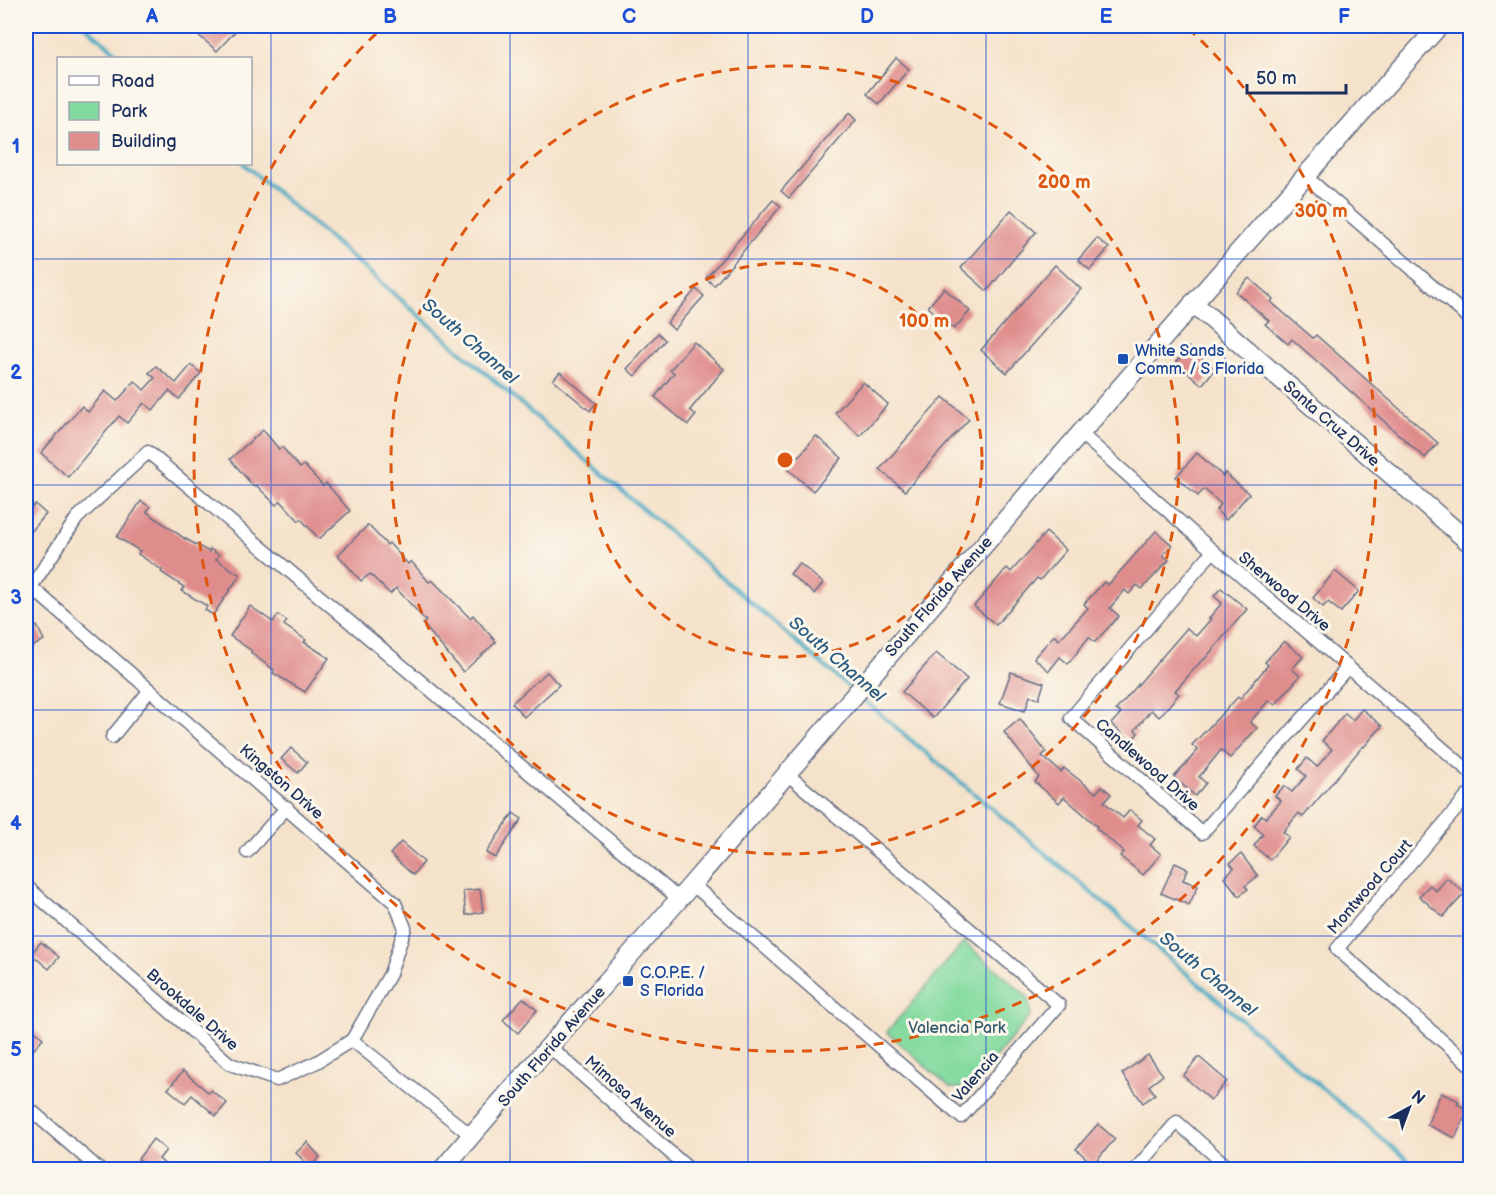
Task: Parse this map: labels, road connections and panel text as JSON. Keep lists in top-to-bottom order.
{
  "streets": {
    "main road": ["Santa Cruz Drive", "South Florida Avenue"],
    "street": [
      "Sherwood Drive",
      "Candlewood Drive",
      "Kingston Drive",
      "Montwood Court",
      "Brookdale Drive",
      "Valencia",
      "Mimosa Avenue"
    ]
  },
  "crossings": [
    ["Santa Cruz Drive", "South Florida Avenue"],
    ["Sherwood Drive", "South Florida Avenue"],
    ["Sherwood Drive", "Candlewood Drive"],
    ["South Florida Avenue", "Valencia"],
    ["South Florida Avenue", "Mimosa Avenue"],
    ["Kingston Drive", "Brookdale Drive"]
  ],
  "water": ["South Channel"],
  "parks": ["Valencia Park"],
  "places": {
    "transit": ["White Sands Comm. / S Florida", "C.O.P.E. / S Florida"]
  },
  "legend": ["Road", "Park", "Building"],
  "scale_bar": "50 m",
  "north": "top right",
  "grid": {
    "columns": [
      "A",
      "B",
      "C",
      "D",
      "E",
      "F"
    ],
    "rows": [
      "1",
      "2",
      "3",
      "4",
      "5"
    ]
  },
  "rings": ["200 m", "300 m", "100 m"]
}
